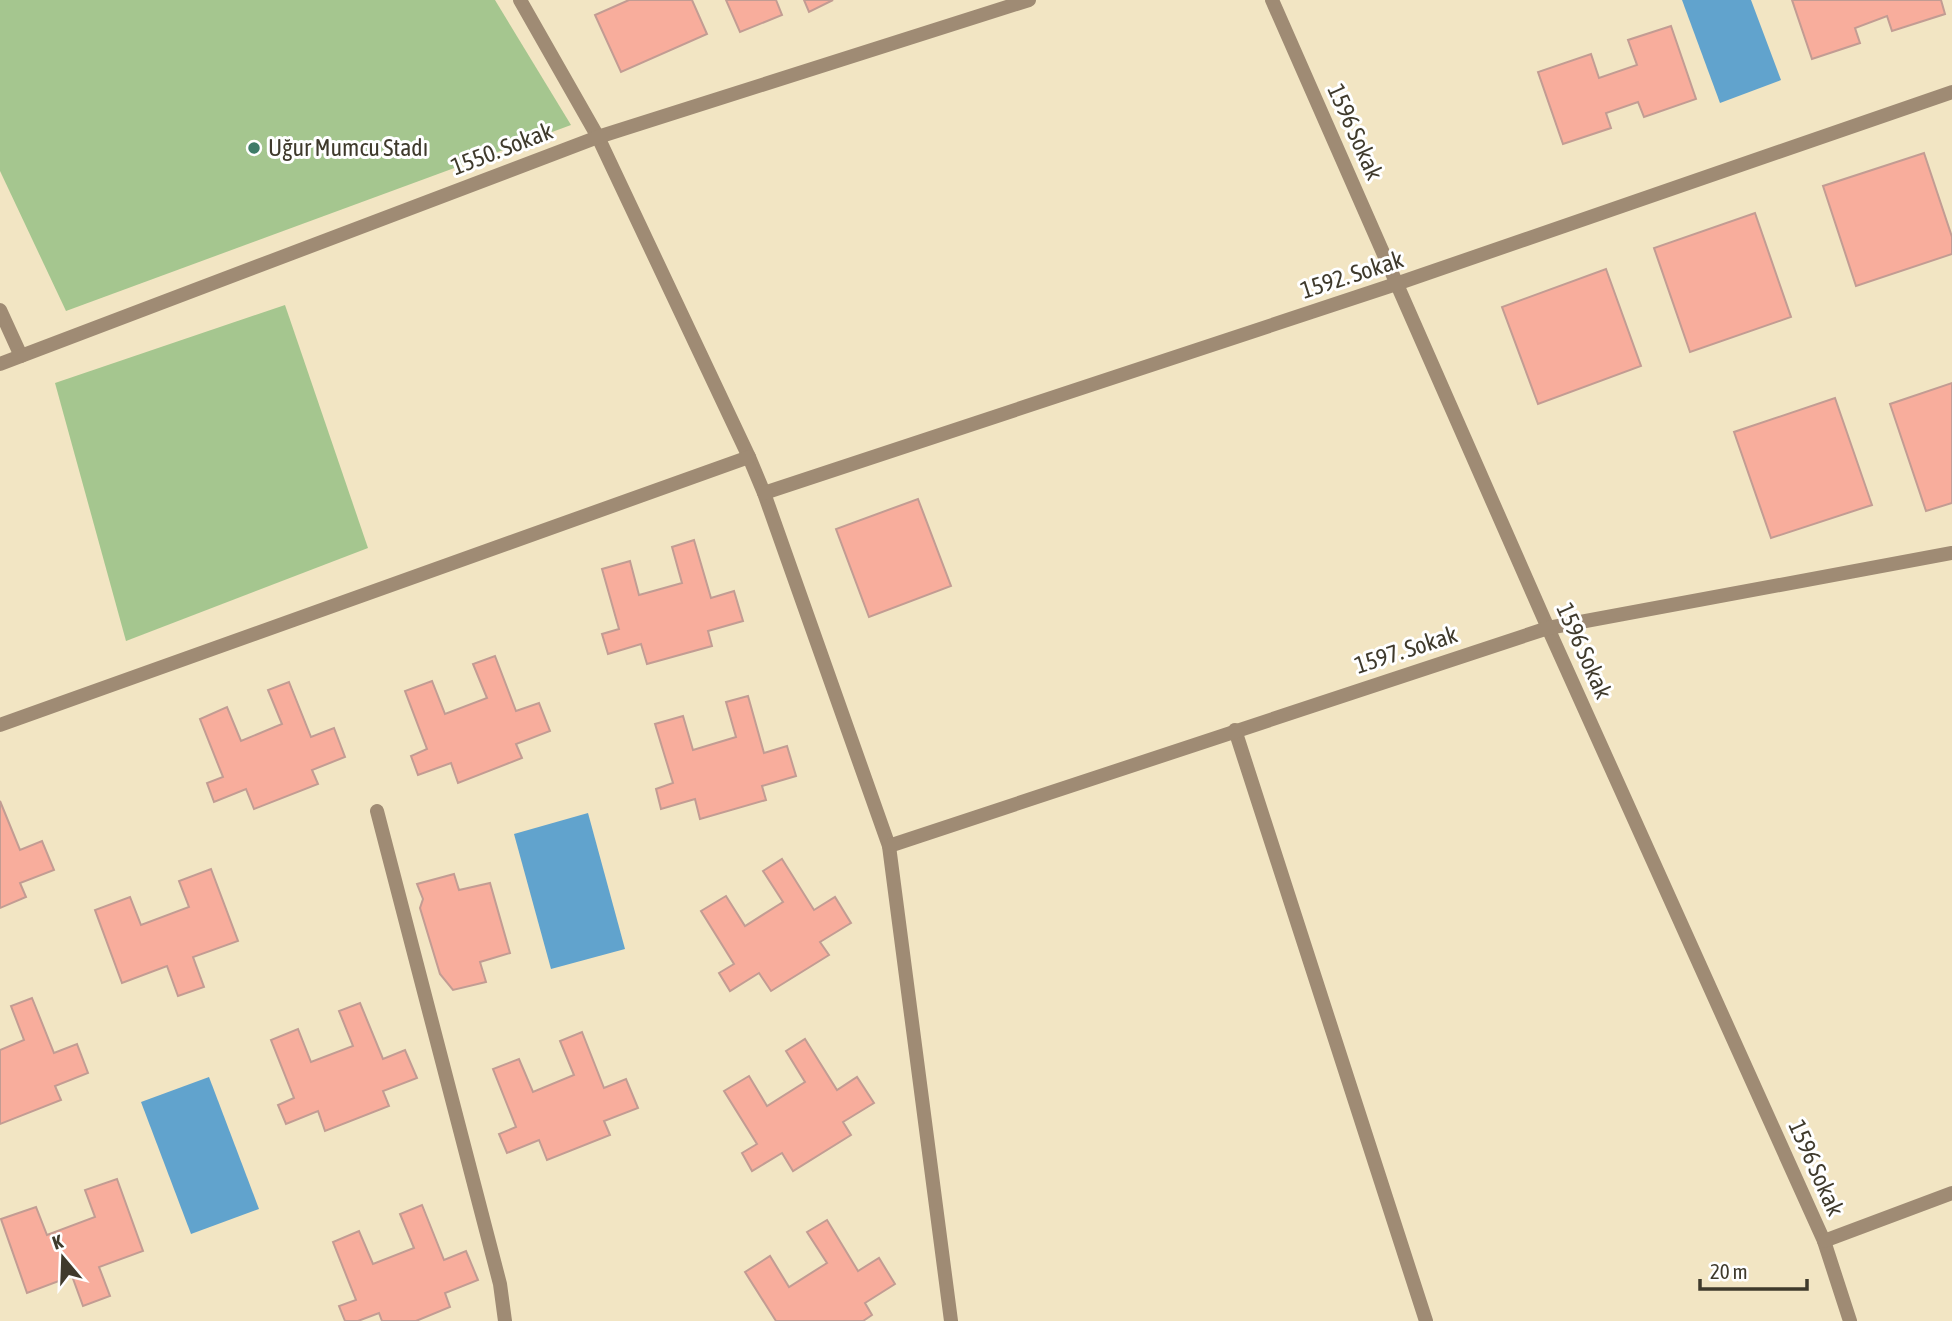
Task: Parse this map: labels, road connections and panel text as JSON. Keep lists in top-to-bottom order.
{
  "streets": {
    "street": [
      "1596 Sokak",
      "1550. Sokak",
      "1592. Sokak",
      "1597. Sokak"
    ]
  },
  "crossings": [
    ["1596 Sokak", "1592. Sokak"],
    ["1596 Sokak", "1597. Sokak"]
  ],
  "places": ["Uğur Mumcu Stadı"],
  "scale_bar": "20 m",
  "north": "top"
}
